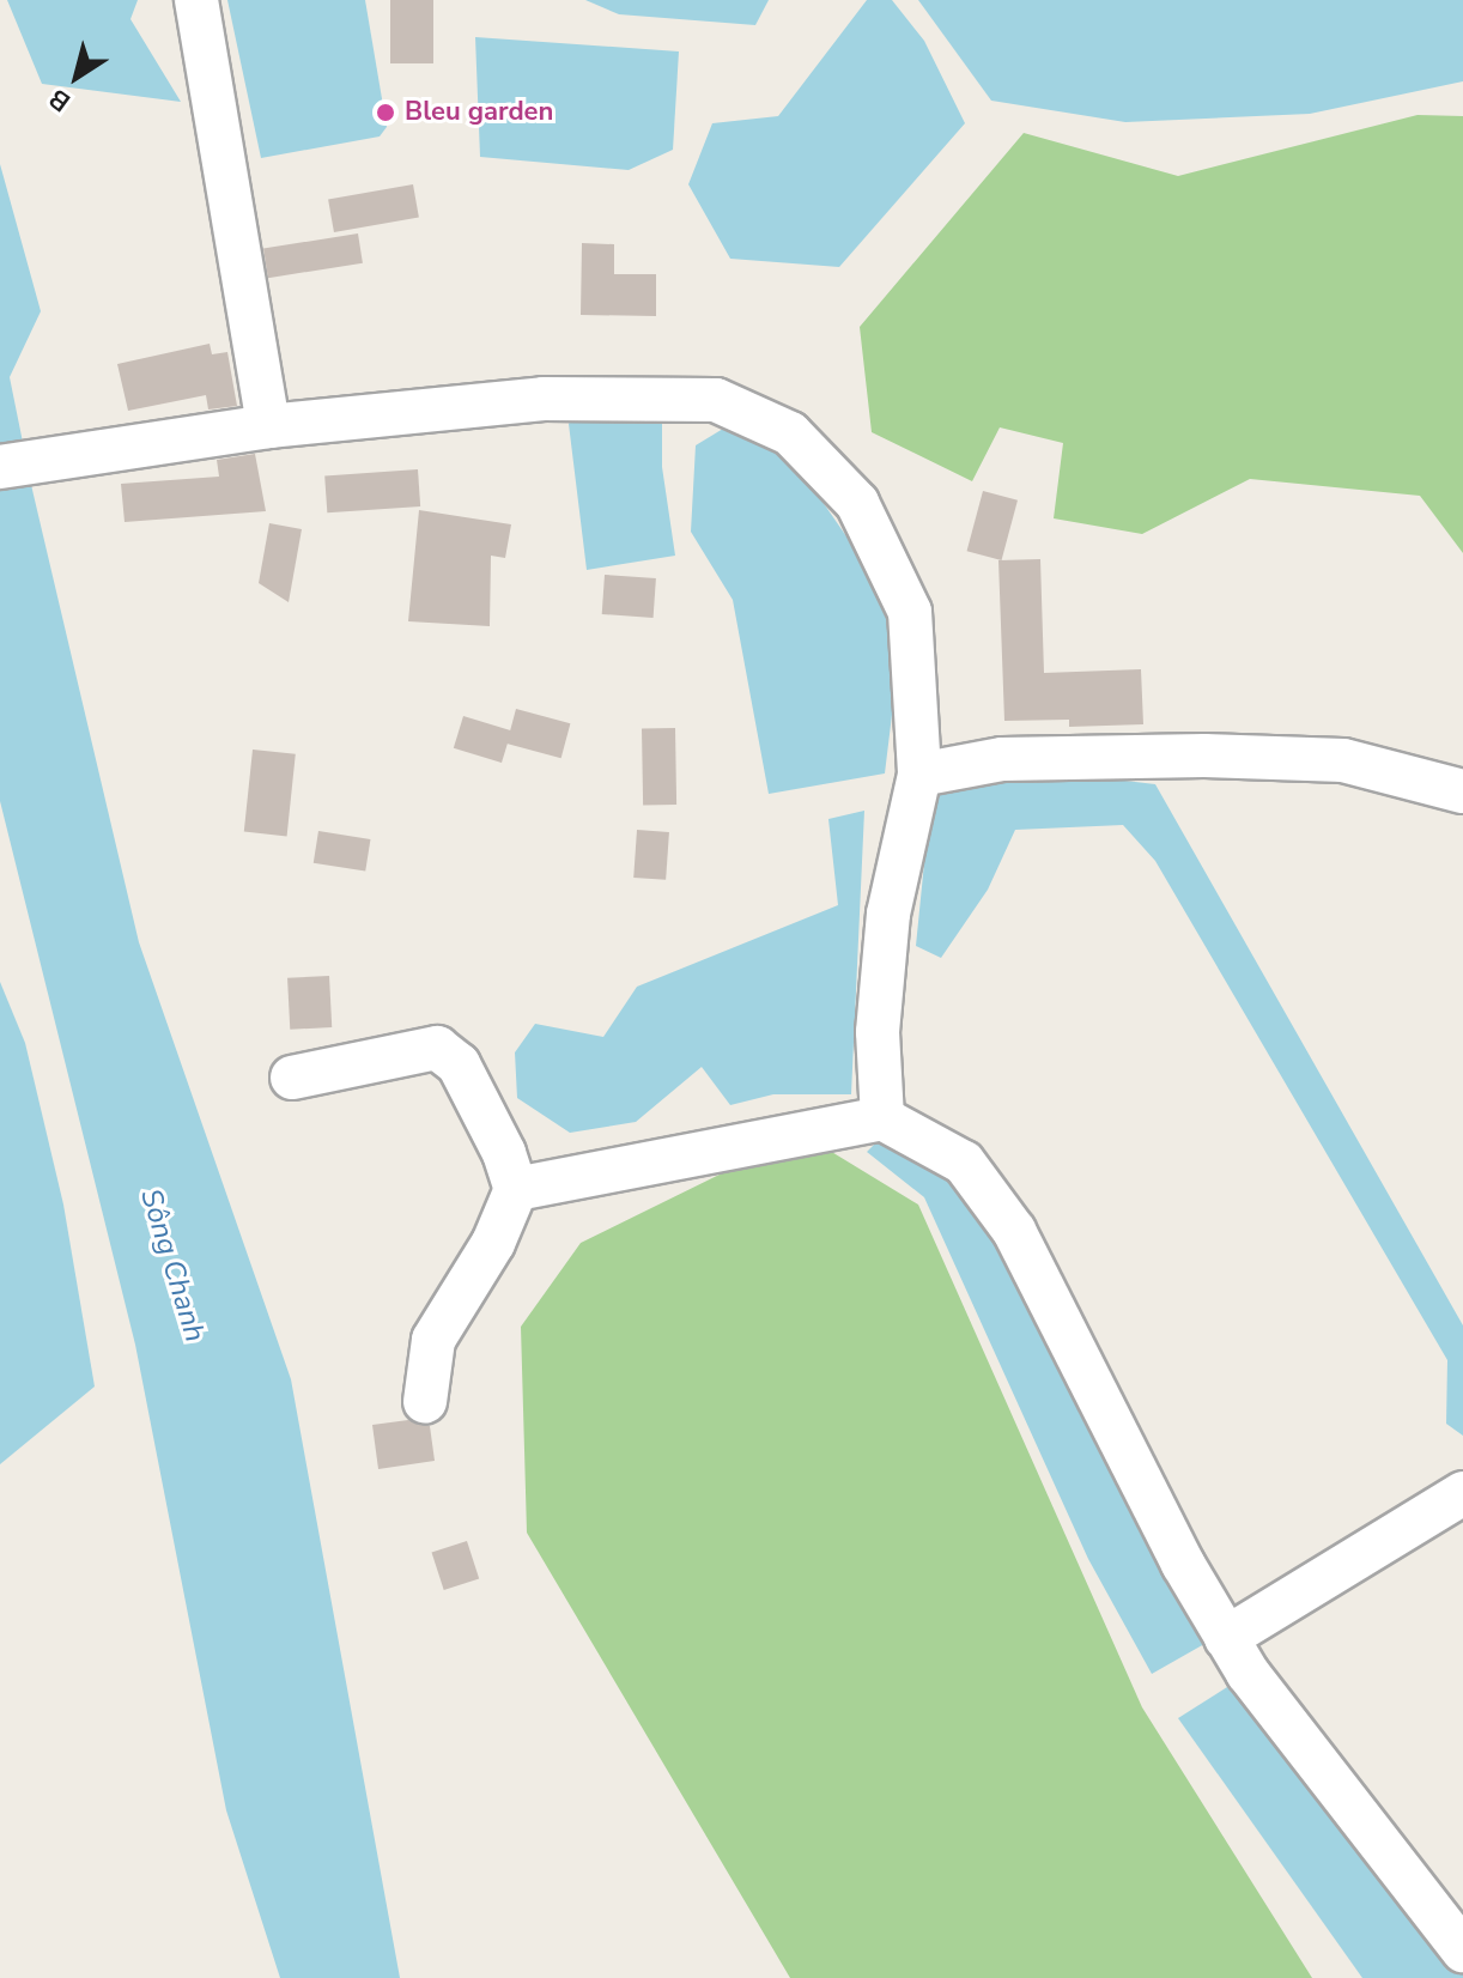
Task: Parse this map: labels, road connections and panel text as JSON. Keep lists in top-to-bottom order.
{
  "water": ["Sông Chanh"],
  "places": ["Bleu garden"],
  "north": "bottom left"
}
